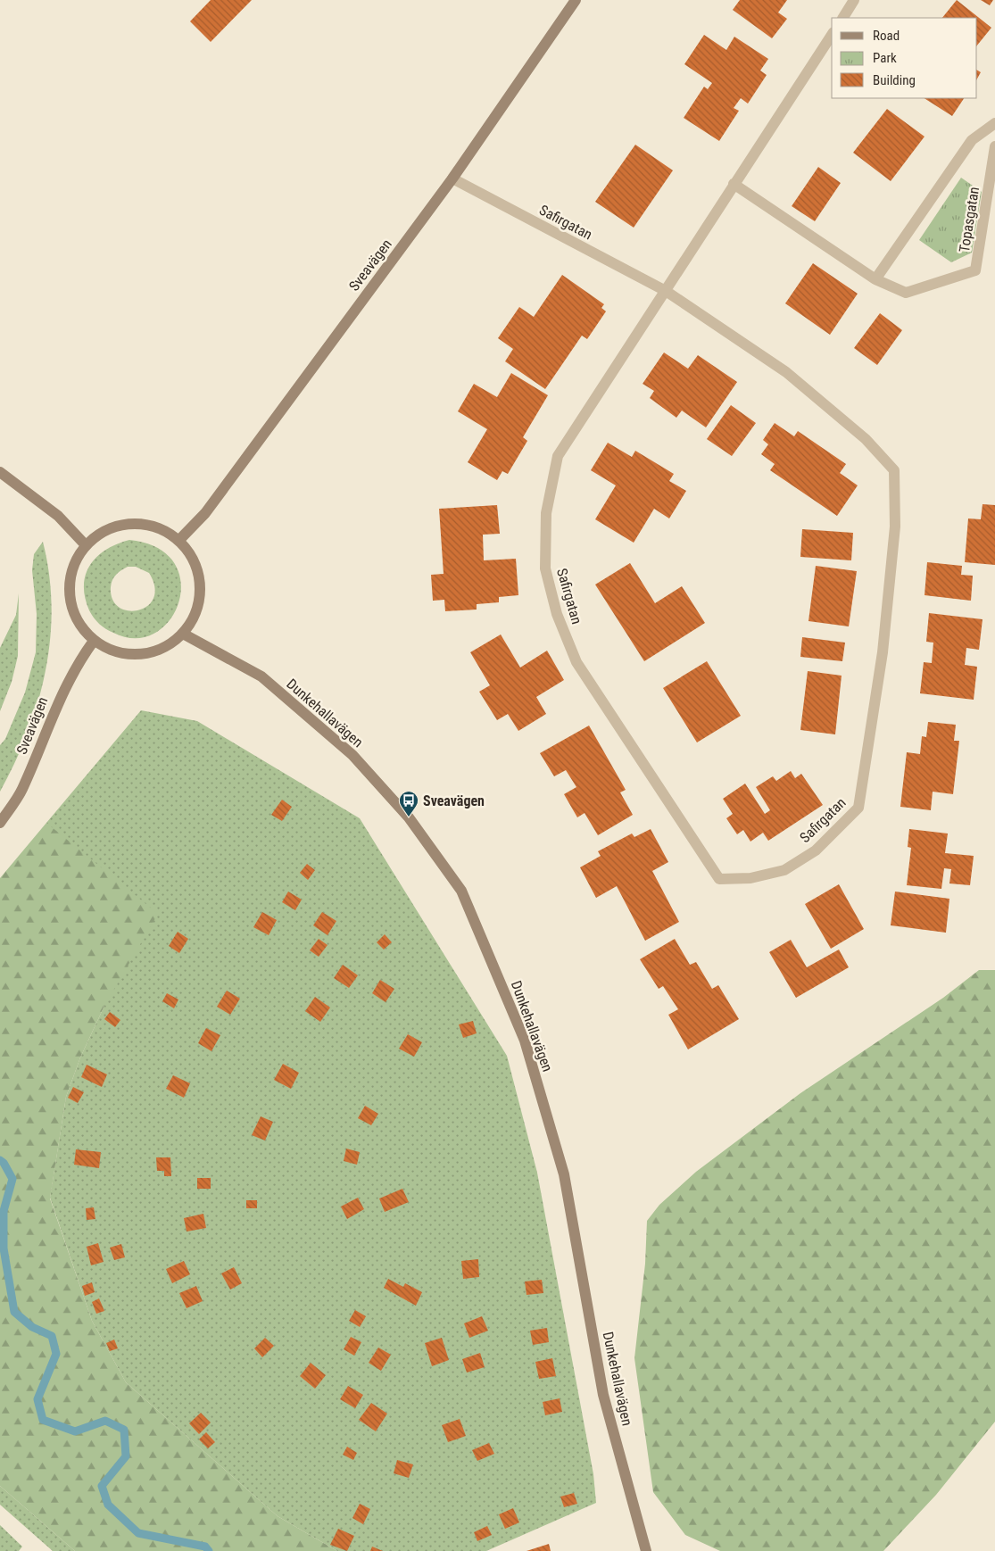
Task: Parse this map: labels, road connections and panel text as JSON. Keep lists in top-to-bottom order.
{
  "streets": {
    "street": [
      "Topasgatan",
      "Safirgatan",
      "Sveavägen",
      "Dunkehallavägen"
    ]
  },
  "crossings": [
    ["Safirgatan", "Sveavägen"],
    ["Sveavägen", "Dunkehallavägen"]
  ],
  "places": {
    "bus stop": ["Sveavägen"]
  },
  "legend": ["Road", "Park", "Building"]
}
